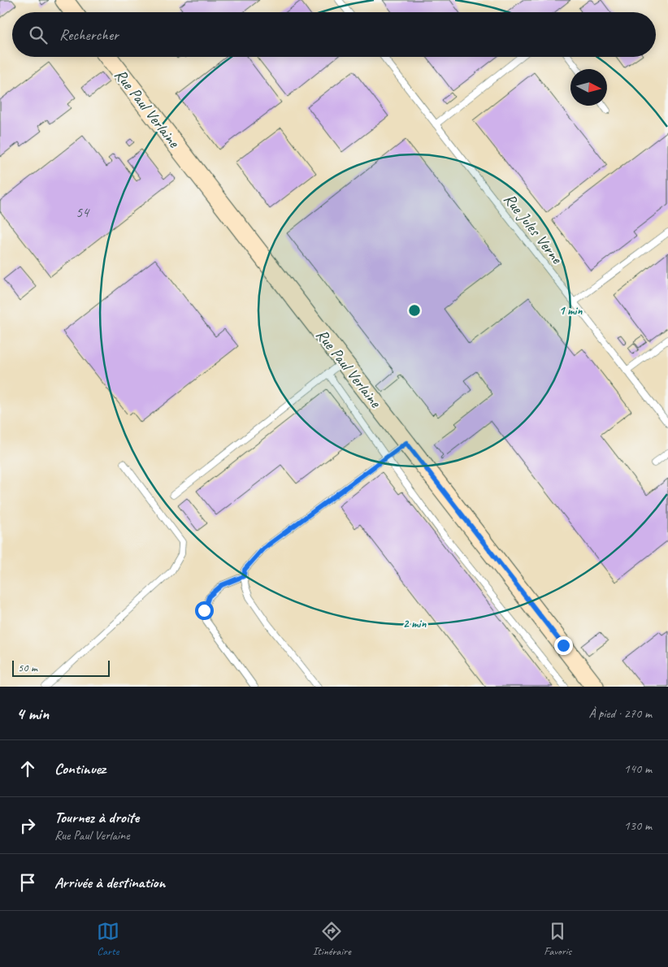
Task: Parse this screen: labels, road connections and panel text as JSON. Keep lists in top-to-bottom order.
{
  "streets": {
    "street": ["Rue Paul Verlaine"],
    "lane": ["Rue Jules Verne"]
  },
  "house_numbers": ["54"],
  "scale_bar": "50 m",
  "north": "right",
  "page": {
    "search": "Rechercher",
    "scale": "50 m",
    "heading": ["4 min", "À pied · 270 m"],
    "list": [
      ["Continuez", "140 m"],
      ["Tournez à droite", "Rue Paul Verlaine", "130 m"],
      "Arrivée à destination"
    ],
    "nav": ["Carte", "Itinéraire", "Favoris"]
  },
  "rings": ["1 min", "2 min"]
}
